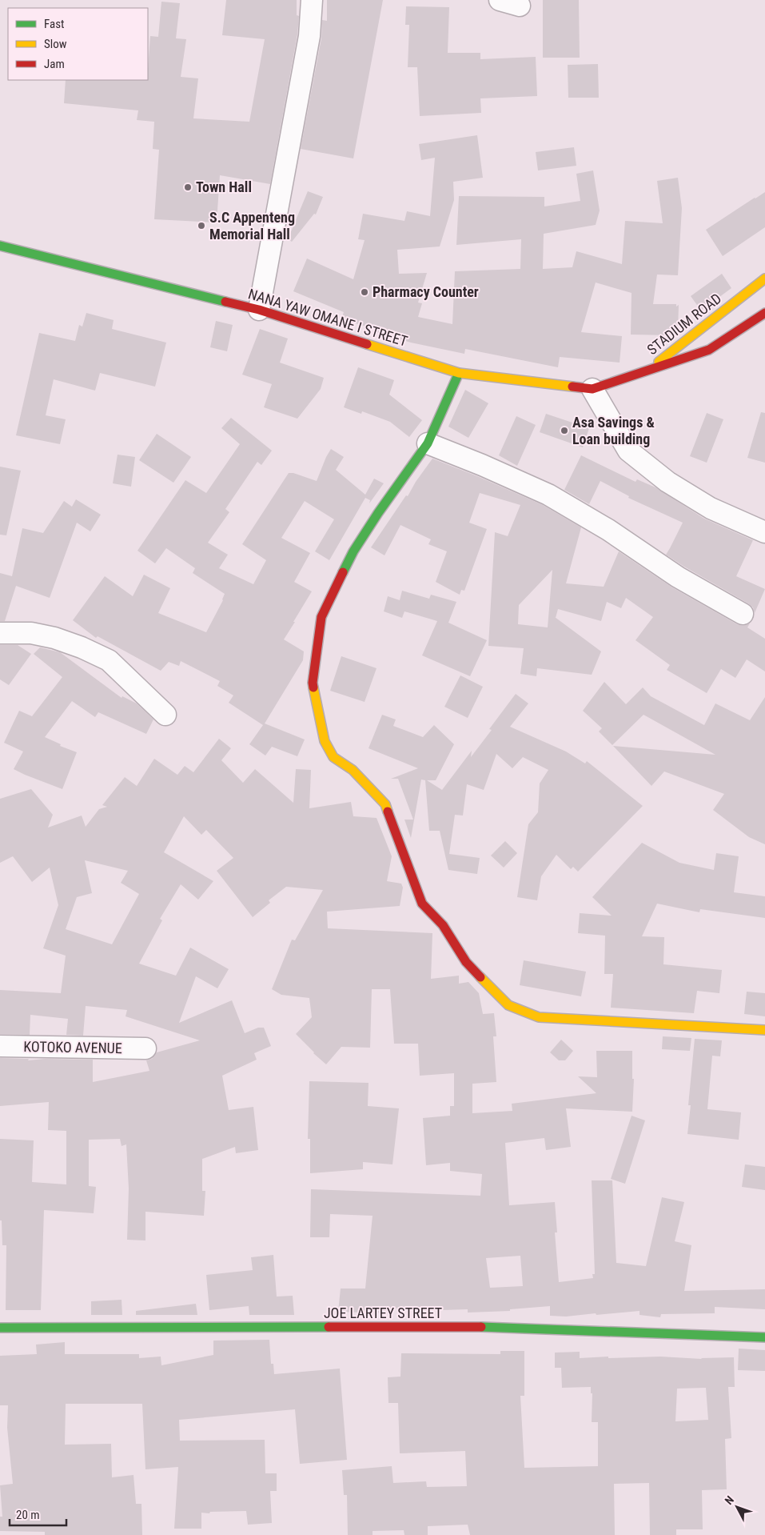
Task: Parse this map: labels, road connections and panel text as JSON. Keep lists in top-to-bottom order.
{
  "streets": {
    "street": [
      "NANA YAW OMANE I STREET",
      "STADIUM ROAD",
      "KOTOKO AVENUE",
      "JOE LARTEY STREET"
    ]
  },
  "crossings": [
    ["NANA YAW OMANE I STREET", "STADIUM ROAD"]
  ],
  "places": [
    "Town Hall",
    "S.C Appenteng Memorial Hall",
    "Pharmacy Counter",
    "Asa Savings & Loan building"
  ],
  "legend": ["Fast", "Slow", "Jam"],
  "scale_bar": "20 m",
  "north": "top left"
}
